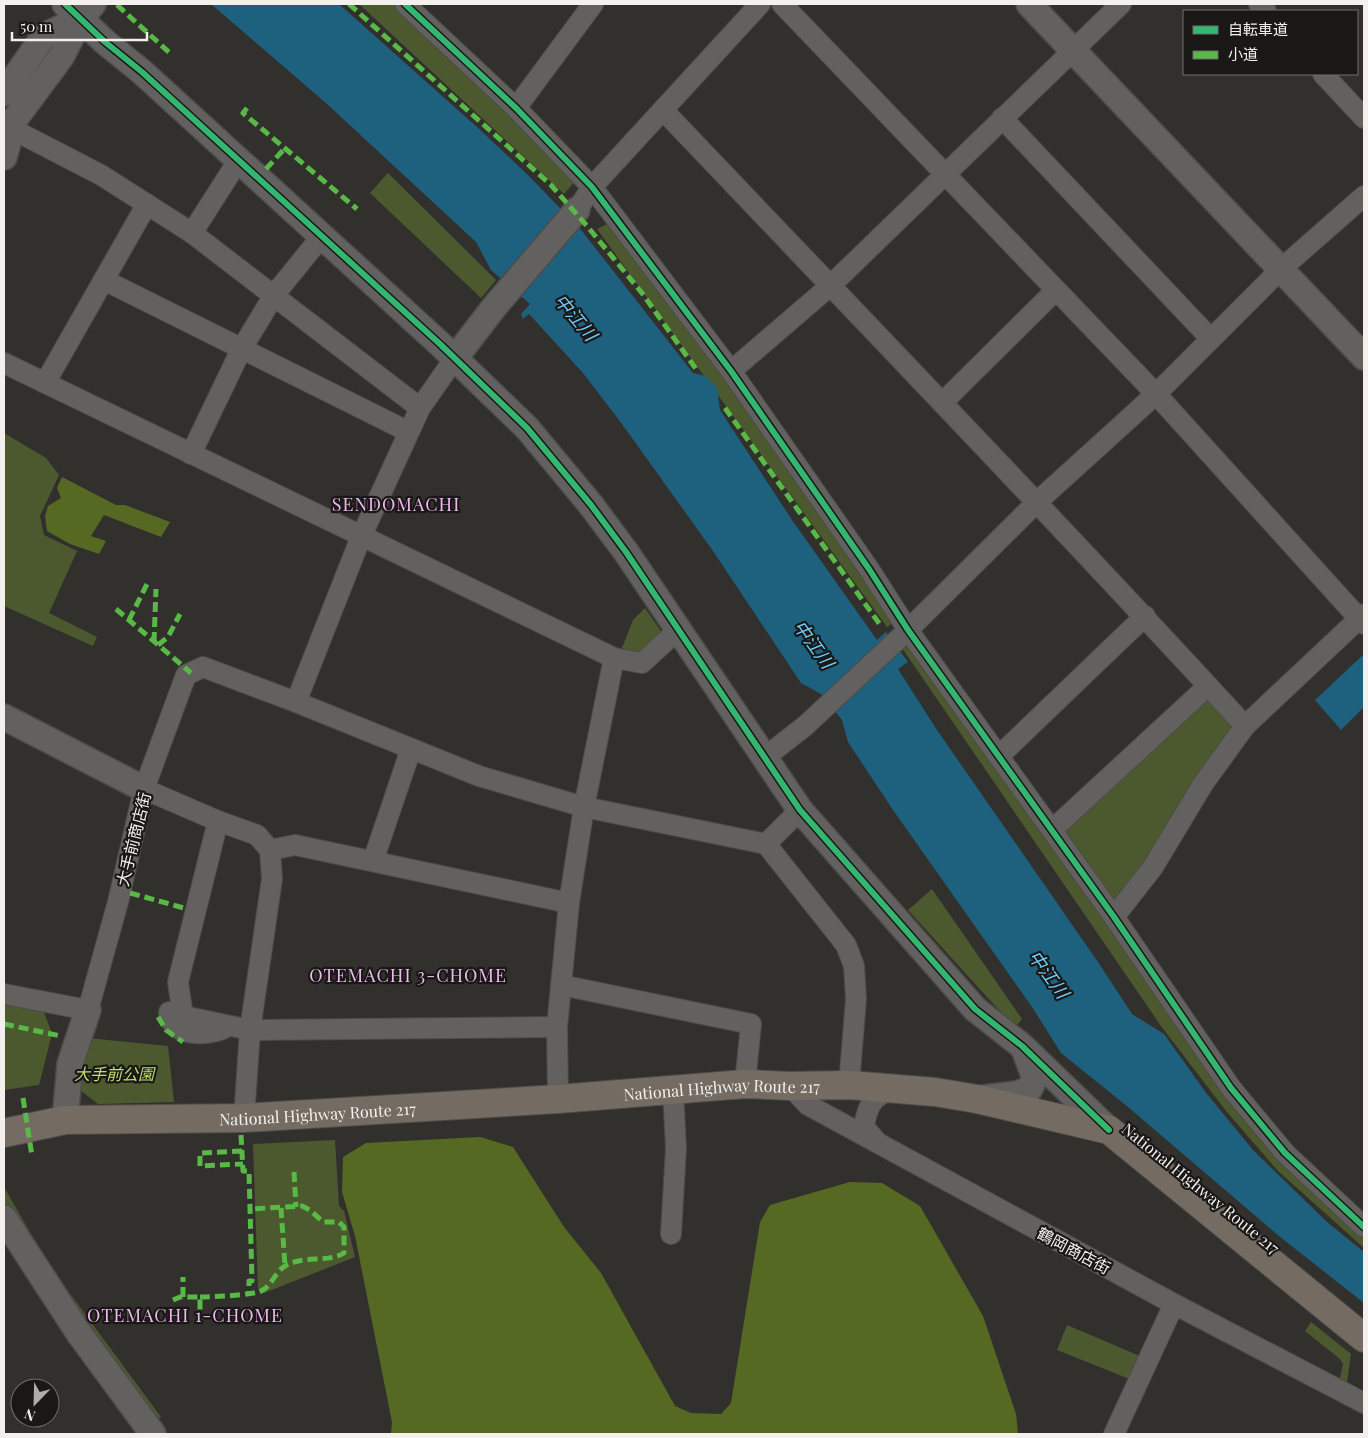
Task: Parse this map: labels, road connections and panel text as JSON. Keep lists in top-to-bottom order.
{
  "streets": {
    "highway": ["National Highway Route 217"],
    "street": ["大手前商店街", "鶴岡商店街"]
  },
  "crossings": [
    ["大手前商店街", "National Highway Route 217"],
    ["National Highway Route 217", "鶴岡商店街"]
  ],
  "districts": ["SENDOMACHI", "OTEMACHI 3-CHOME", "OTEMACHI 1-CHOME"],
  "water": ["中江川"],
  "parks": ["大手前公園"],
  "legend": ["自転車道", "小道"],
  "scale_bar": "50 m",
  "north": "bottom left"
}
